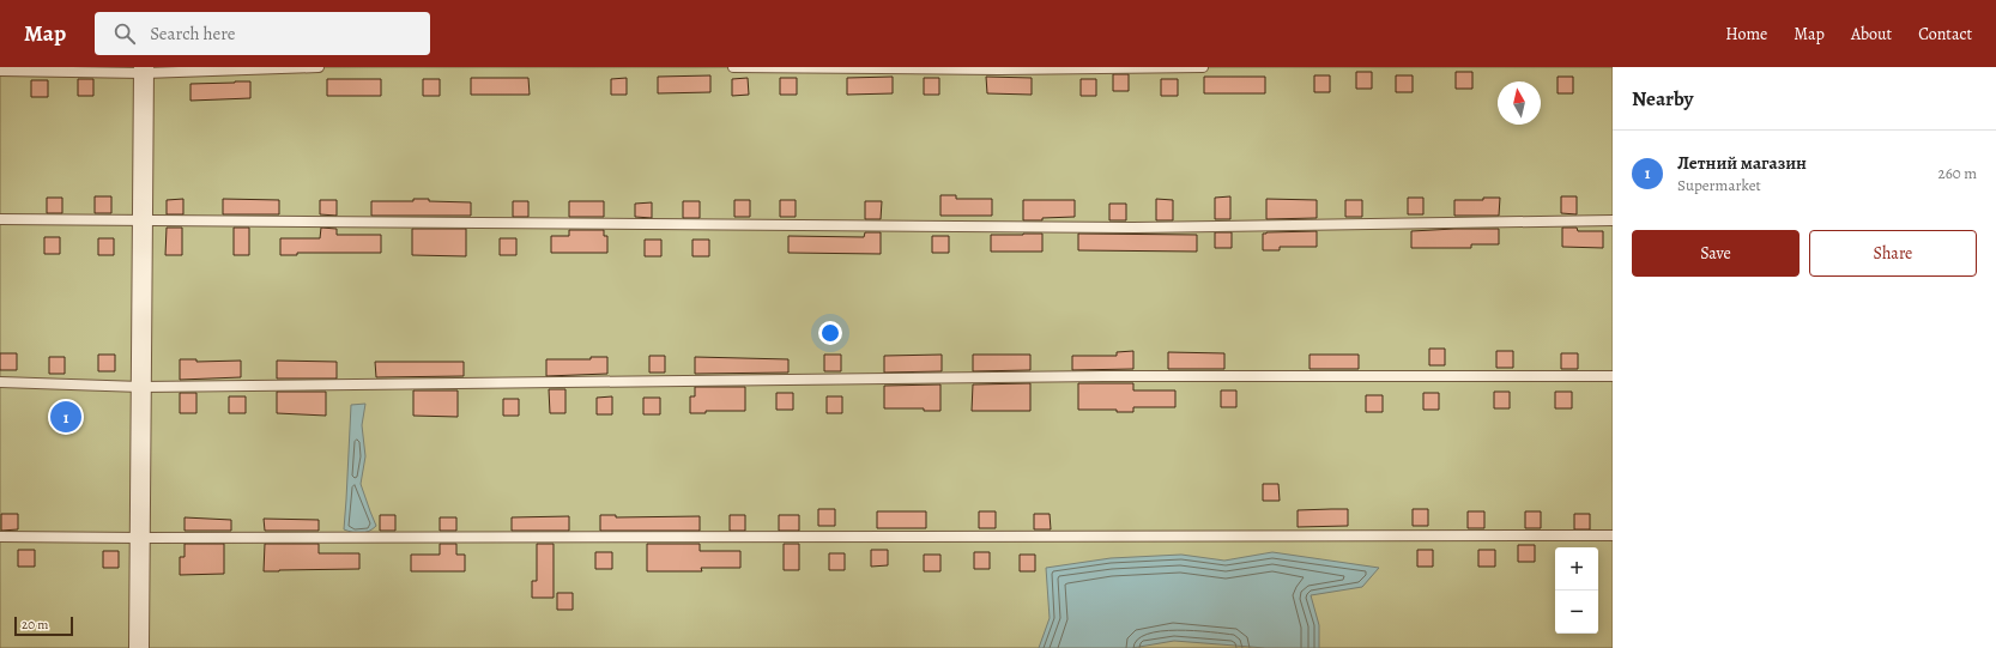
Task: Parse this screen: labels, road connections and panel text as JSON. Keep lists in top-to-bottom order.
{
  "scale_bar": "20 m",
  "north": "top",
  "page": {
    "header": "Map",
    "search": "Search here",
    "nav": [
      "Home",
      "Map",
      "About",
      "Contact"
    ],
    "heading": "Nearby",
    "list": [
      {
        "mark": "1",
        "name": "Летний магазин",
        "note": "Supermarket",
        "value": "260 m"
      }
    ],
    "buttons": ["Save", "Share"],
    "pins": "1",
    "map_buttons": ["+", "−"],
    "scale": "20 m"
  }
}
